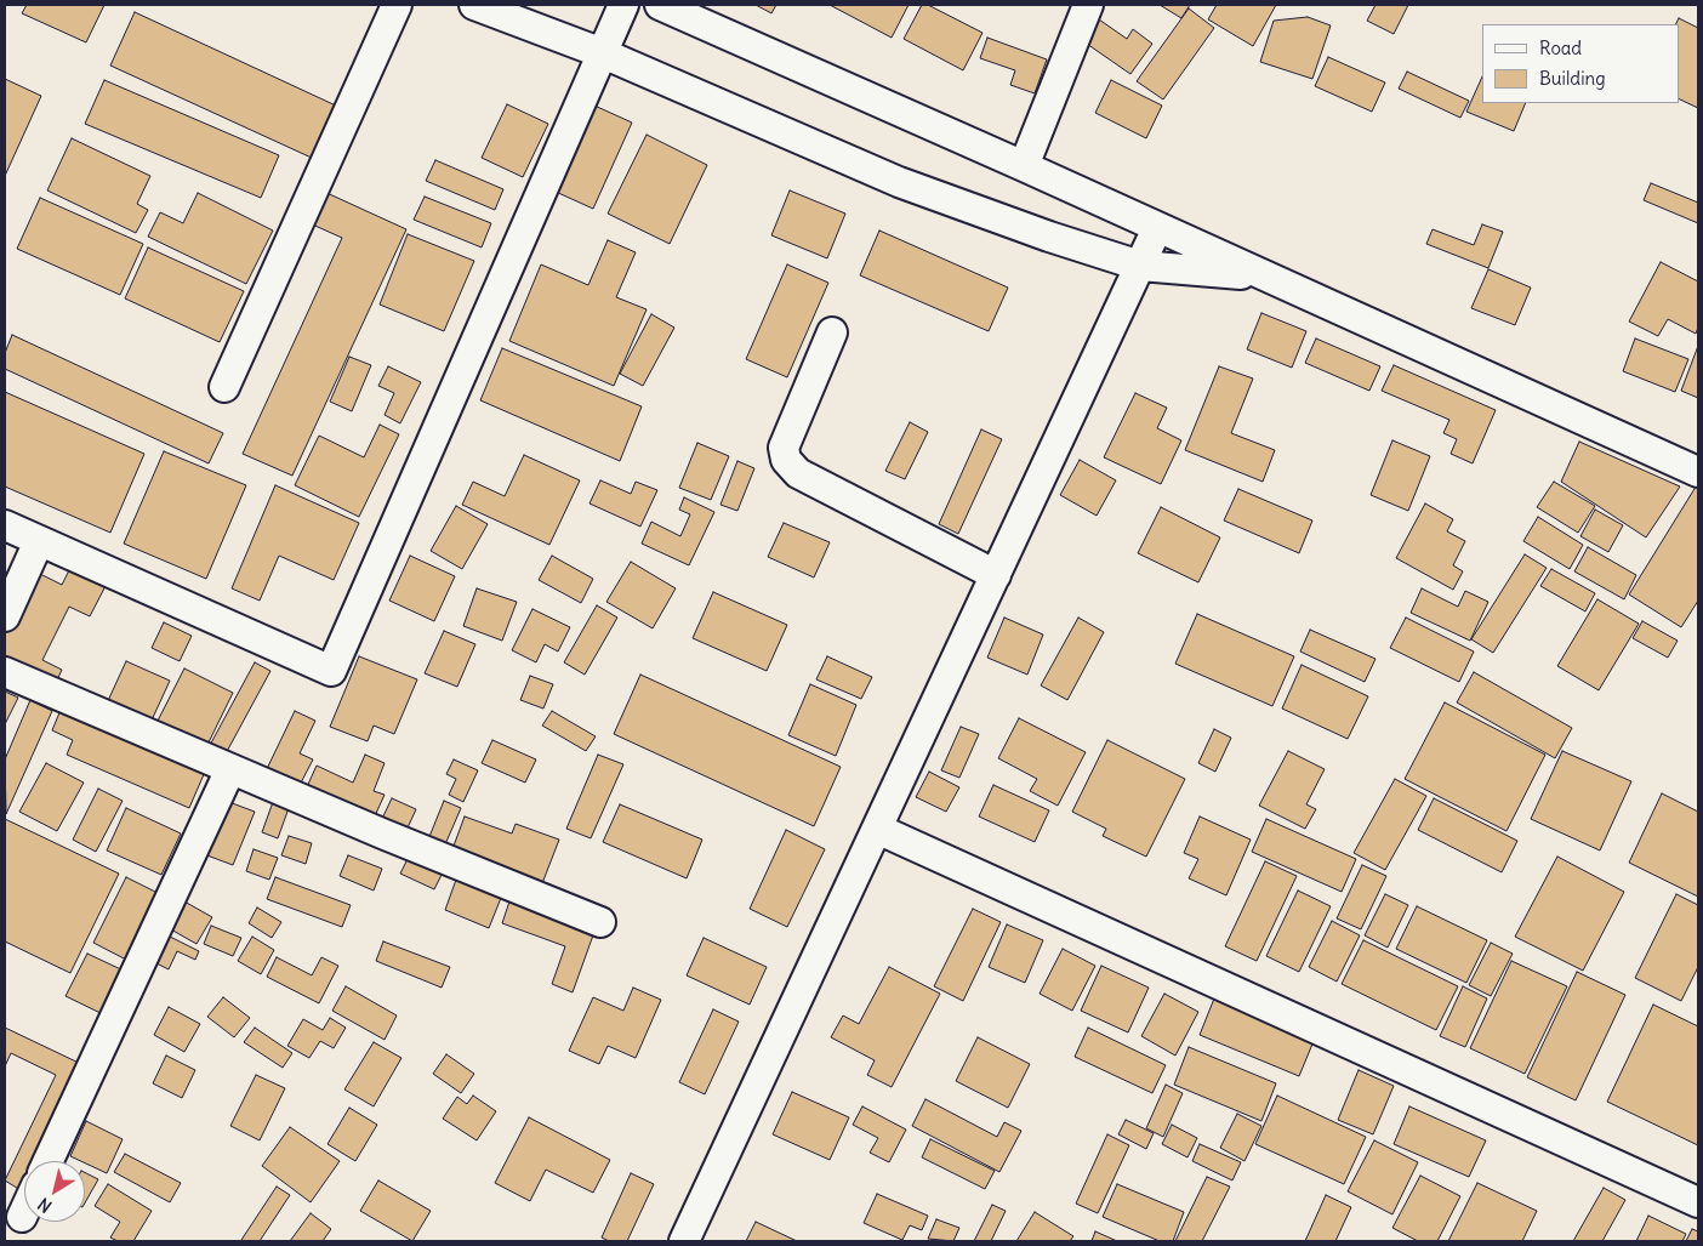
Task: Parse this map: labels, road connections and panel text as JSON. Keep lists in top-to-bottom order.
{
  "legend": ["Road", "Building"],
  "north": "bottom left"
}
